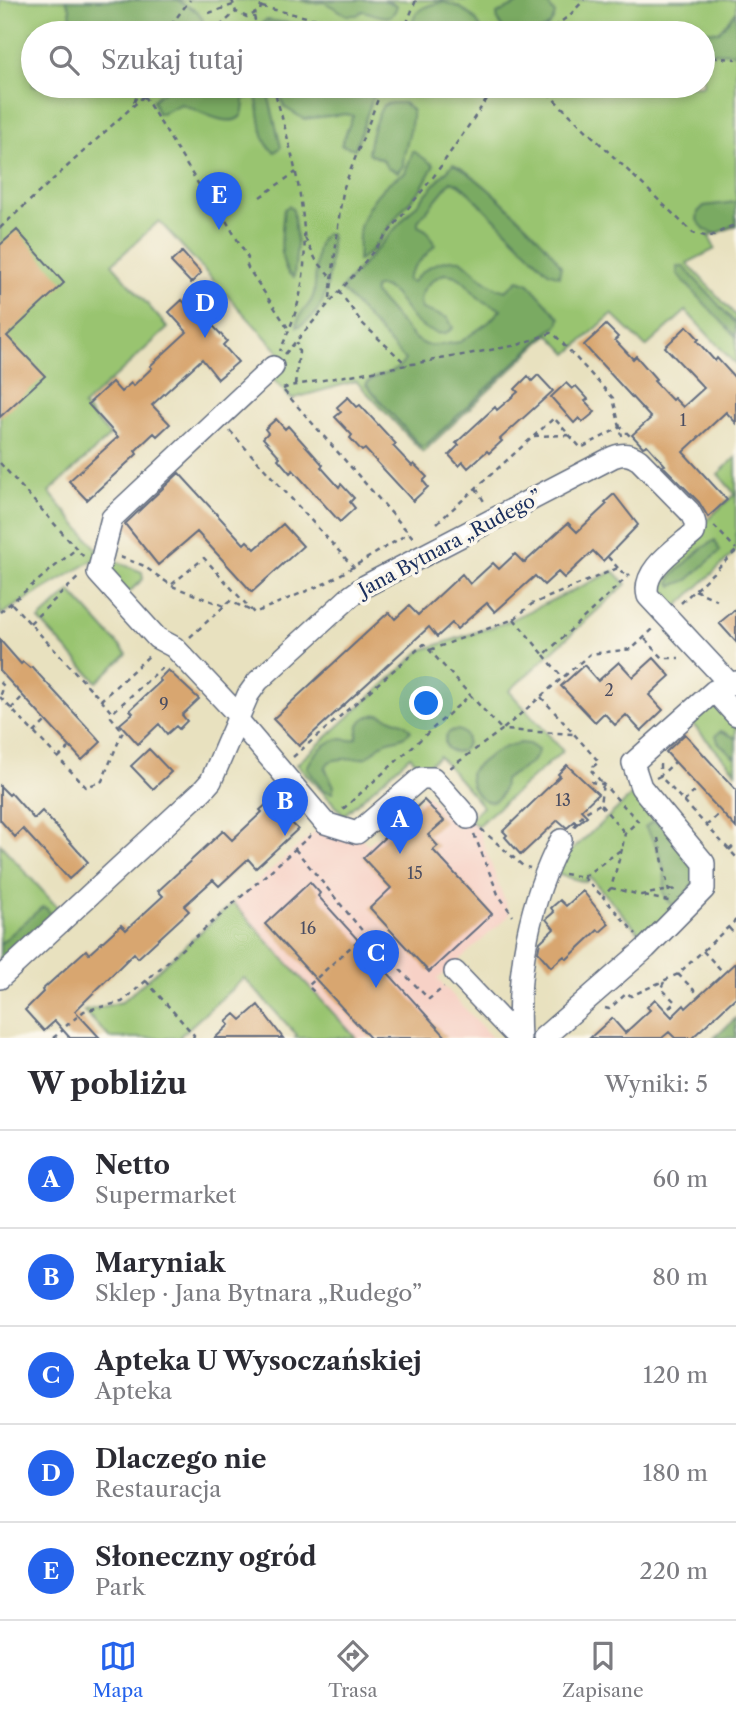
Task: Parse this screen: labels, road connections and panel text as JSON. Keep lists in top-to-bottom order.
{
  "streets": {
    "street": ["Jana Bytnara „Rudego”"]
  },
  "house_numbers": [
    "1",
    "2",
    "9",
    "13",
    "15",
    "16"
  ],
  "page": {
    "search": "Szukaj tutaj",
    "pins": [
      "E",
      "D",
      "B",
      "A",
      "C"
    ],
    "heading": ["W pobliżu", "Wyniki: 5"],
    "list": [
      {
        "mark": "A",
        "name": "Netto",
        "note": "Supermarket",
        "value": "60 m"
      },
      {
        "mark": "B",
        "name": "Maryniak",
        "note": "Sklep · Jana Bytnara „Rudego”",
        "value": "80 m"
      },
      {
        "mark": "C",
        "name": "Apteka U Wysoczańskiej",
        "note": "Apteka",
        "value": "120 m"
      },
      {
        "mark": "D",
        "name": "Dlaczego nie",
        "note": "Restauracja",
        "value": "180 m"
      },
      {
        "mark": "E",
        "name": "Słoneczny ogród",
        "note": "Park",
        "value": "220 m"
      }
    ],
    "nav": ["Mapa", "Trasa", "Zapisane"]
  }
}
